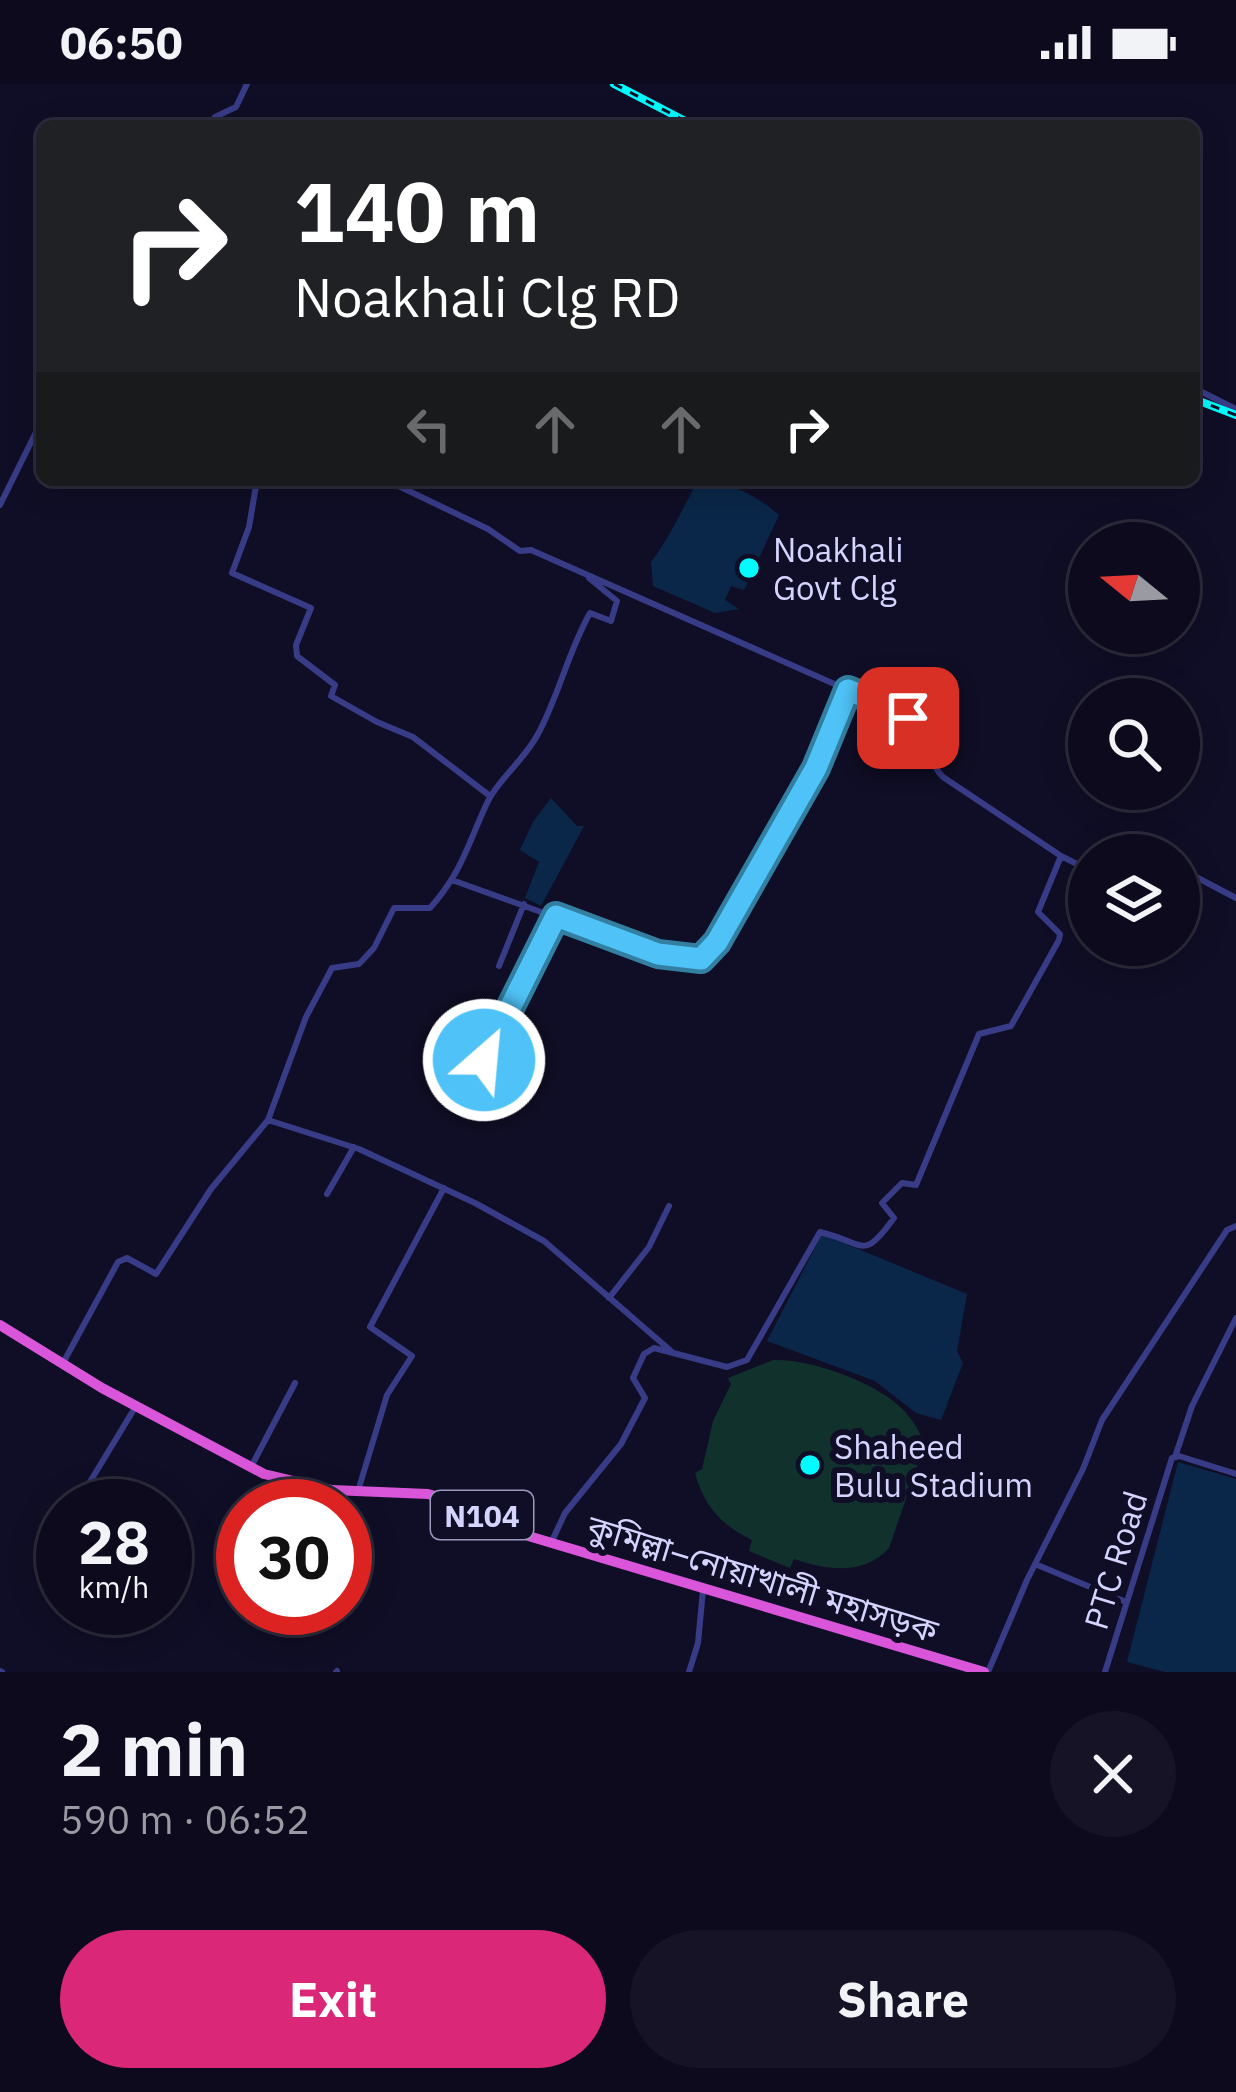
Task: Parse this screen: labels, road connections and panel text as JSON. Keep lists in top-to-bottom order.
{
  "streets": {
    "highway": ["N104", "কুমিল্লা–নোয়াখালী মহাসড়ক"],
    "street": ["PTC Road"]
  },
  "places": ["Noakhali Govt Clg", "Shaheed Bulu Stadium"],
  "north": "left",
  "page": {
    "status": "06:50",
    "turn": ["140 m", "Noakhali Clg RD"],
    "speed": "28 km/h",
    "limit": "30",
    "heading": ["2 min", "590 m · 06:52"],
    "buttons": ["Exit", "Share"]
  }
}
